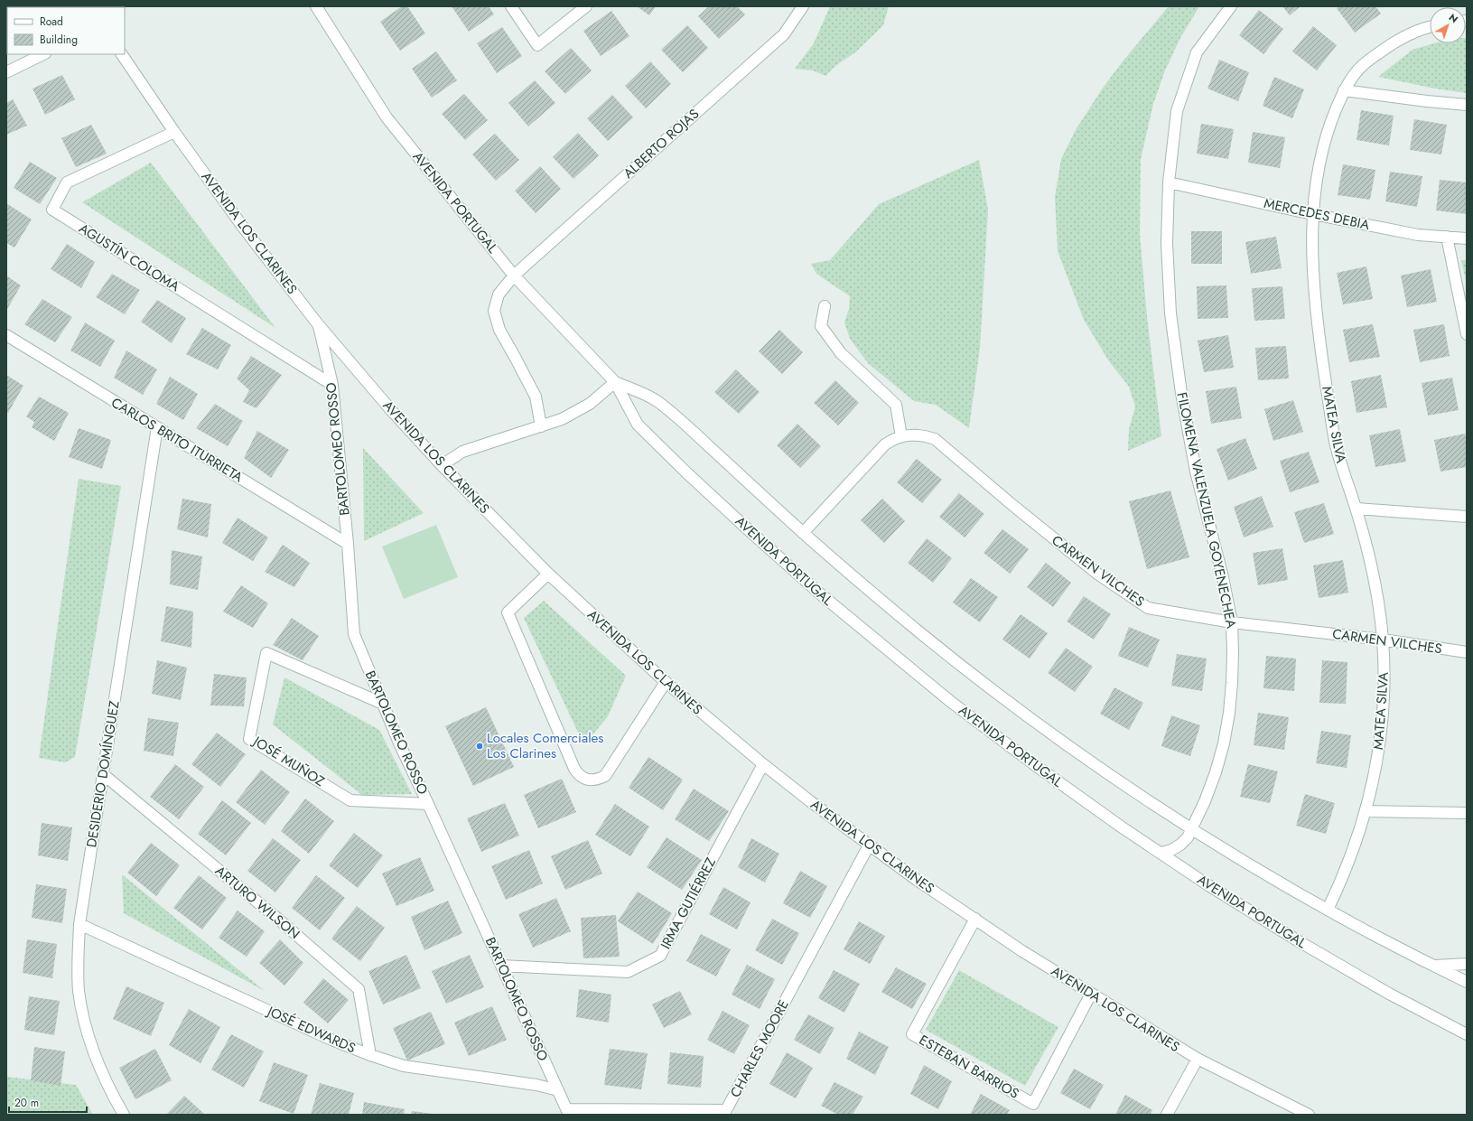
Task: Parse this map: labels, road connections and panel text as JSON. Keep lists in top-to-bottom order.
{
  "streets": {
    "street": [
      "ALBERTO ROJAS",
      "AVENIDA PORTUGAL",
      "MERCEDES DEBIA",
      "AVENIDA LOS CLARINES",
      "AGUSTÍN COLOMA",
      "MATEA SILVA",
      "CARLOS BRITO ITURRIETA",
      "BARTOLOMEO ROSSO",
      "FILOMENA VALENZUELA GOYENECHEA",
      "CARMEN VILCHES",
      "JOSÉ MUÑOZ",
      "DESIDERIO DOMÍNGUEZ",
      "ARTURO WILSON",
      "IRMA GUTIÉRREZ",
      "JOSÉ EDWARDS",
      "CHARLES MOORE",
      "ESTEBAN BARRIOS"
    ]
  },
  "crossings": [
    ["ALBERTO ROJAS", "AVENIDA PORTUGAL"],
    ["AVENIDA PORTUGAL", "MATEA SILVA"],
    ["AVENIDA PORTUGAL", "FILOMENA VALENZUELA GOYENECHEA"],
    ["AVENIDA PORTUGAL", "CARMEN VILCHES"],
    ["MERCEDES DEBIA", "MATEA SILVA"],
    ["MERCEDES DEBIA", "FILOMENA VALENZUELA GOYENECHEA"],
    ["AVENIDA LOS CLARINES", "AGUSTÍN COLOMA"],
    ["AVENIDA LOS CLARINES", "BARTOLOMEO ROSSO"],
    ["AVENIDA LOS CLARINES", "IRMA GUTIÉRREZ"],
    ["AVENIDA LOS CLARINES", "CHARLES MOORE"],
    ["AVENIDA LOS CLARINES", "ESTEBAN BARRIOS"],
    ["AGUSTÍN COLOMA", "BARTOLOMEO ROSSO"],
    ["MATEA SILVA", "CARMEN VILCHES"],
    ["CARLOS BRITO ITURRIETA", "BARTOLOMEO ROSSO"],
    ["CARLOS BRITO ITURRIETA", "DESIDERIO DOMÍNGUEZ"],
    ["BARTOLOMEO ROSSO", "JOSÉ MUÑOZ"],
    ["BARTOLOMEO ROSSO", "IRMA GUTIÉRREZ"],
    ["BARTOLOMEO ROSSO", "JOSÉ EDWARDS"],
    ["BARTOLOMEO ROSSO", "CHARLES MOORE"],
    ["FILOMENA VALENZUELA GOYENECHEA", "CARMEN VILCHES"],
    ["DESIDERIO DOMÍNGUEZ", "ARTURO WILSON"],
    ["DESIDERIO DOMÍNGUEZ", "JOSÉ EDWARDS"],
    ["ARTURO WILSON", "JOSÉ EDWARDS"]
  ],
  "places": ["Locales Comerciales Los Clarines"],
  "legend": ["Road", "Building"],
  "scale_bar": "20 m",
  "north": "top right"
}
